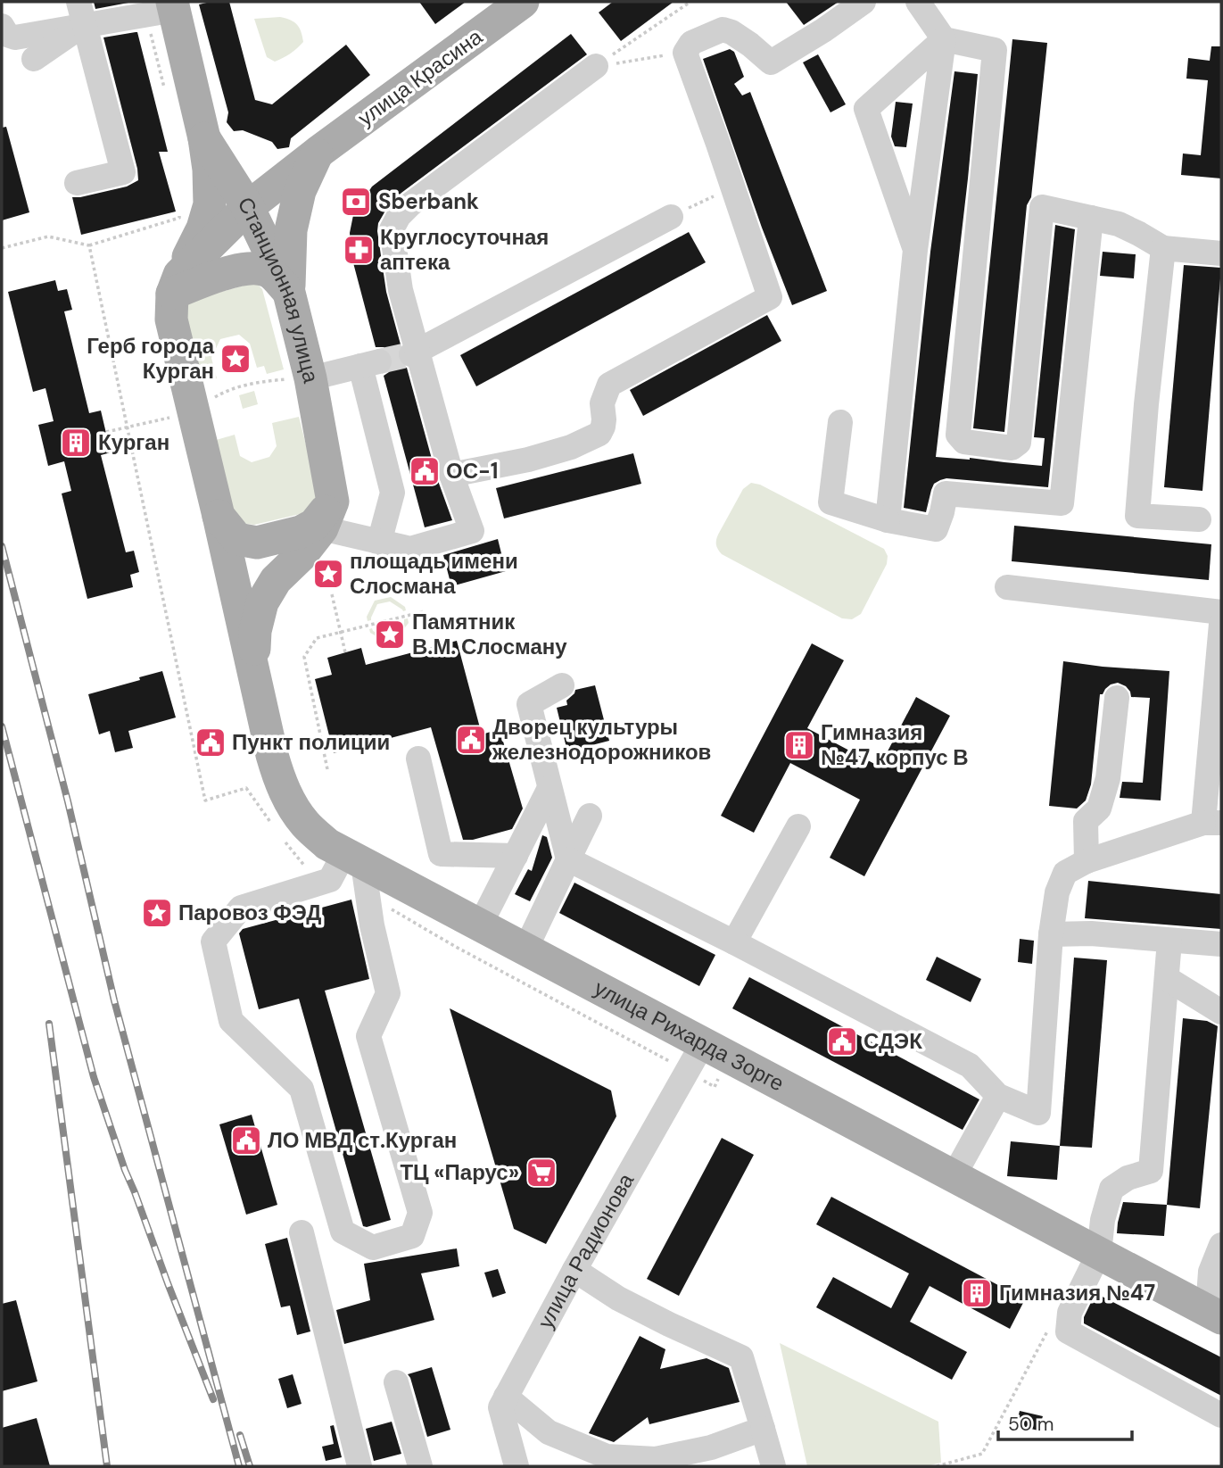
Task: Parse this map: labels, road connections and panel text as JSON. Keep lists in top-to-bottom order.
{
  "streets": {
    "main road": ["улица Красина", "Станционная улица", "улица Рихарда Зорге"],
    "street": ["улица Радионова"]
  },
  "crossings": [
    ["улица Красина", "Станционная улица"],
    ["Станционная улица", "улица Рихарда Зорге"],
    ["улица Рихарда Зорге", "улица Радионова"]
  ],
  "places": {
    "bank": ["Sberbank"],
    "pharmacy": ["Круглосуточная аптека"],
    "place": [
      "Герб города Курган",
      "площадь имени Слосмана",
      "Памятник В.М. Слосману",
      "Паровоз ФЭД"
    ],
    "building": ["Курган", "Гимназия №47 корпус В", "Гимназия №47"],
    "public building": [
      "ОС-1",
      "Дворец культуры железнодорожников",
      "Пункт полиции",
      "СДЭК",
      "ЛО МВД ст.Курган"
    ],
    "supermarket": ["ТЦ «Парус»"]
  },
  "scale_bar": "50 m"
}
